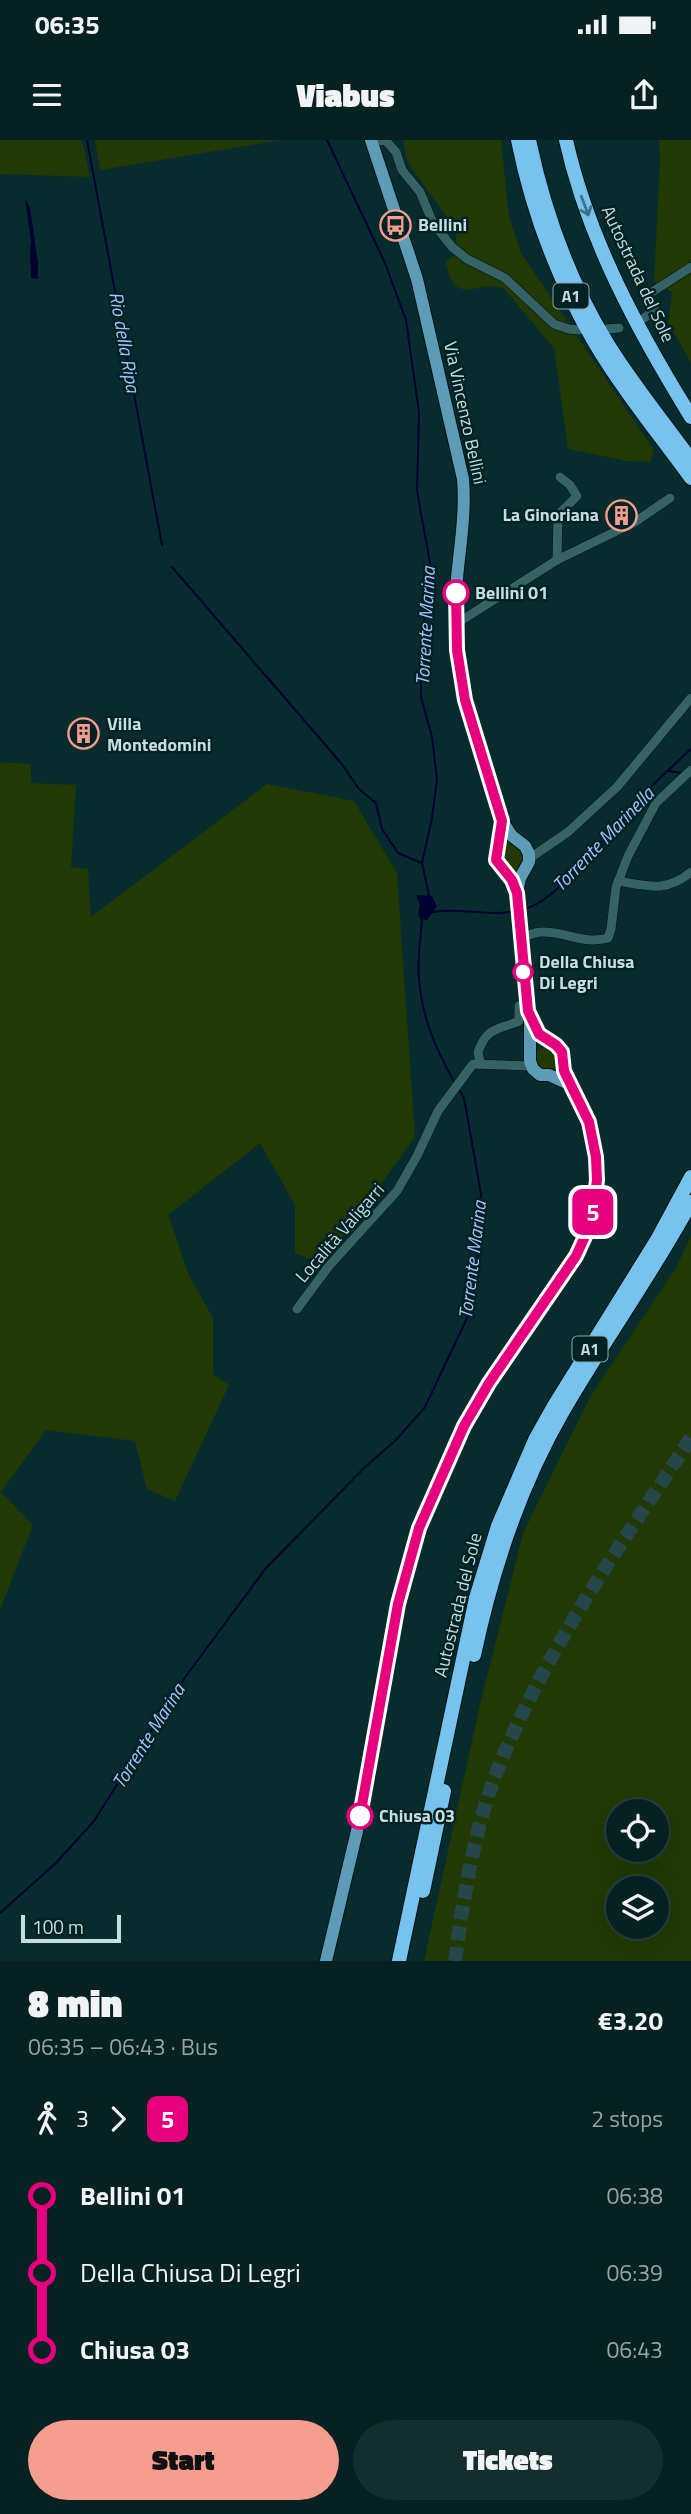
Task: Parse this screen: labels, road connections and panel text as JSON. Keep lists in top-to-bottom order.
{
  "streets": {
    "highway": ["Autostrada del Sole", "A1"],
    "main road": ["Via Vincenzo Bellini"],
    "street": ["Località Valigarri"]
  },
  "water": ["Rio della Ripa", "Torrente Marina", "Torrente Marinella"],
  "places": {
    "bus stop": ["Bellini"],
    "building": ["La Ginoriana", "Villa Montedomini"],
    "other": ["Bellini 01", "Della Chiusa Di Legri", "Chiusa 03"]
  },
  "lines": ["bus line 5"],
  "scale_bar": "100 m",
  "page": {
    "status": "06:35",
    "header": "Viabus",
    "on_map": "5",
    "scale": "100 m",
    "heading": ["8 min", "06:35 – 06:43 · Bus", "€3.20"],
    "legs": ["3", "5", "2 stops"],
    "list": [
      {
        "name": "Bellini 01",
        "value": "06:38"
      },
      {
        "name": "Della Chiusa Di Legri",
        "value": "06:39"
      },
      {
        "name": "Chiusa 03",
        "value": "06:43"
      }
    ],
    "buttons": ["Start", "Tickets"]
  }
}
